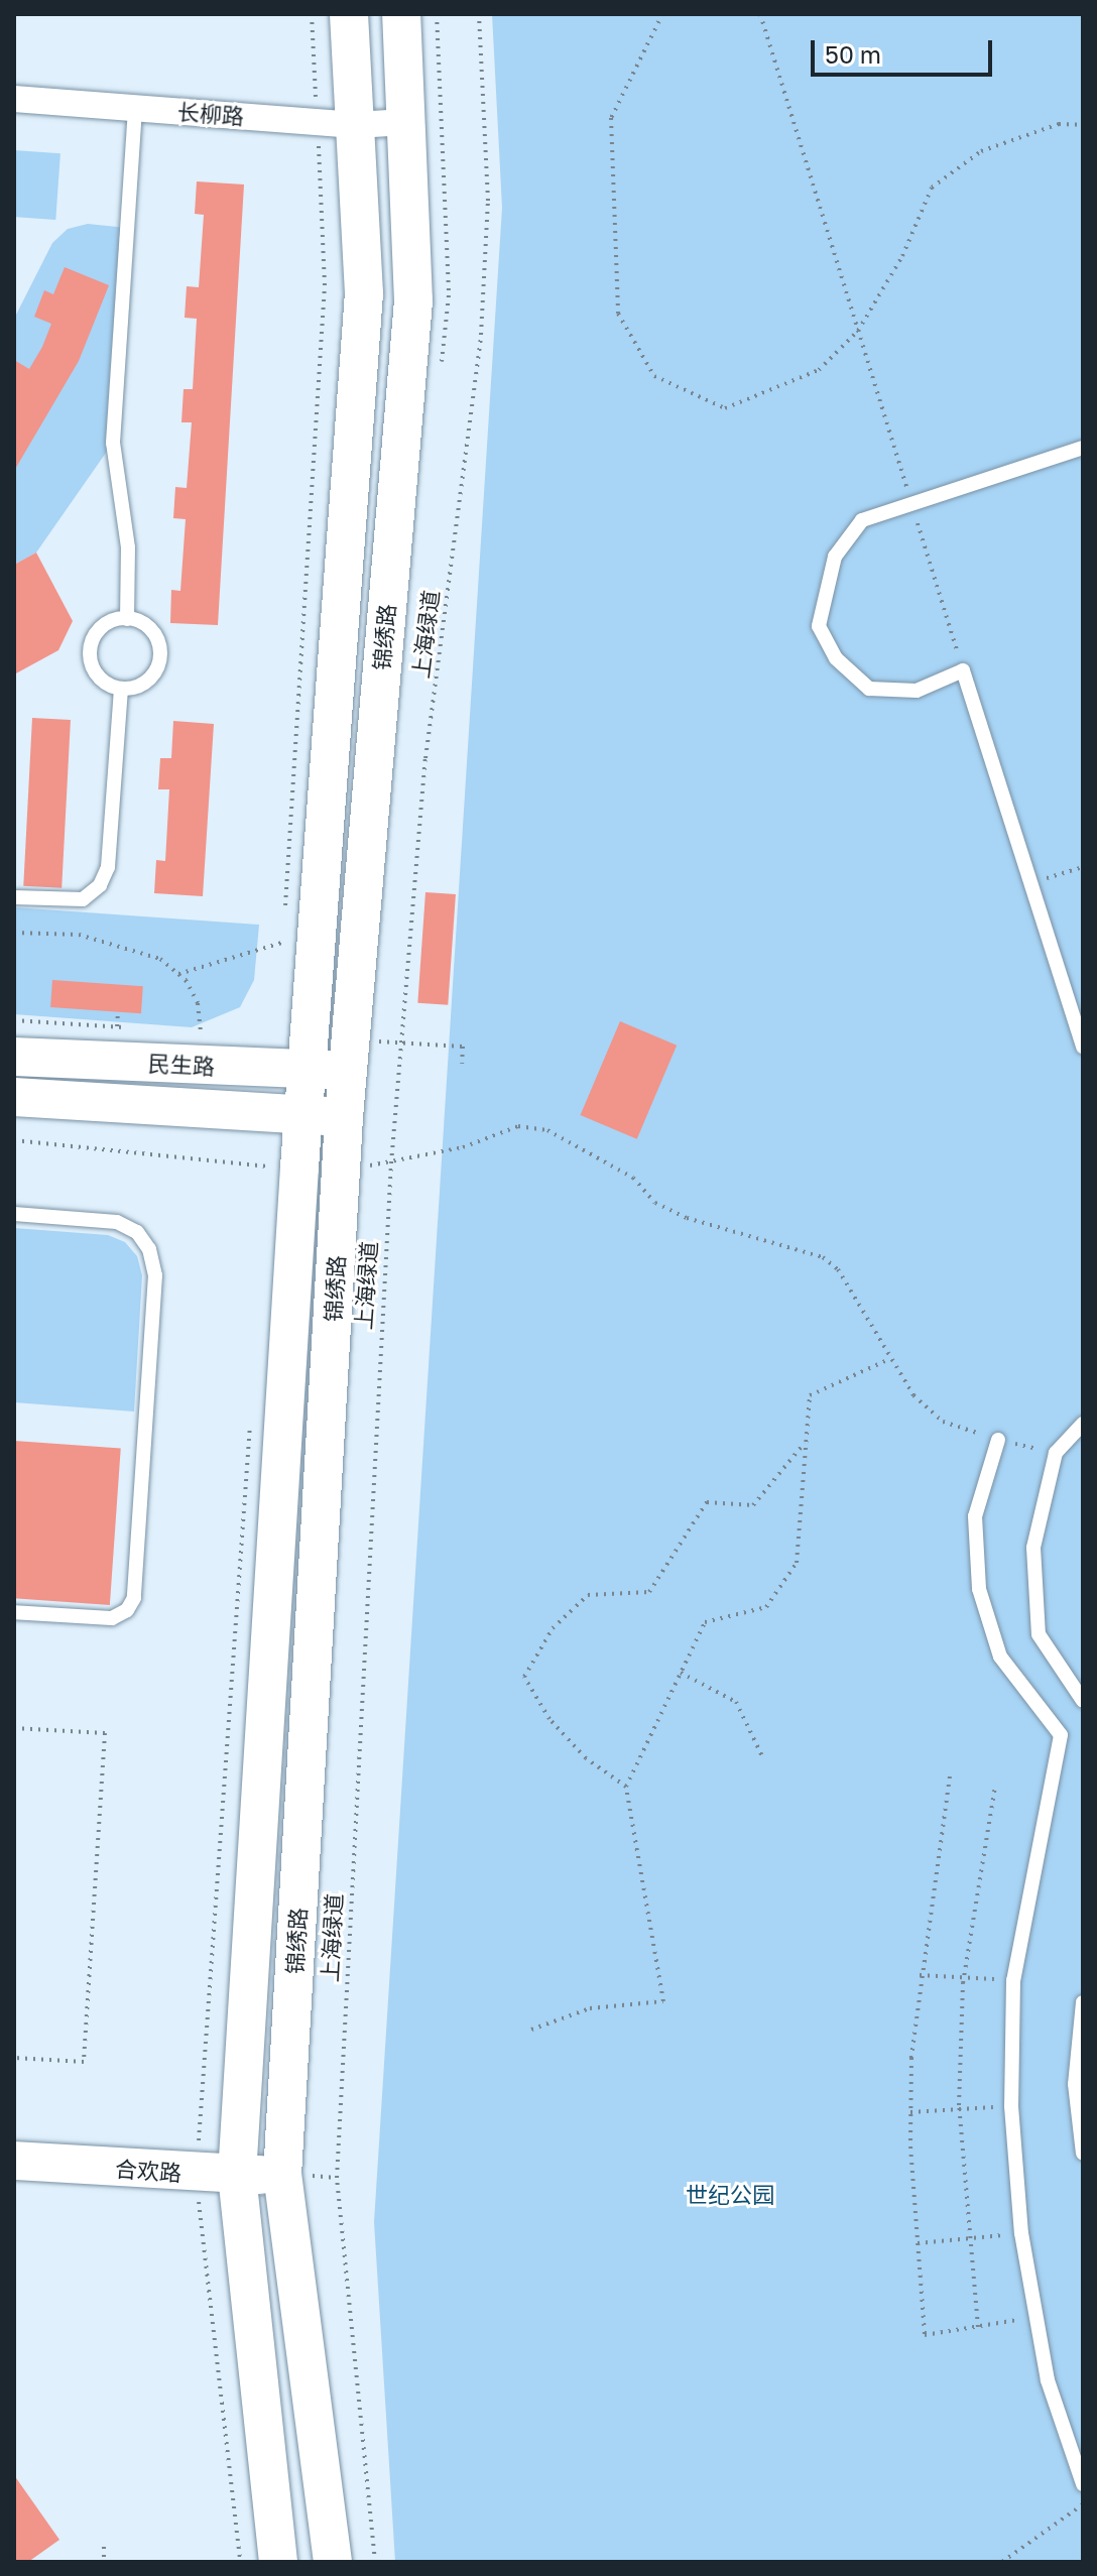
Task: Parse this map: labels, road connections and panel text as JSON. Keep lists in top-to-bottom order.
{
  "streets": {
    "main road": ["锦绣路", "民生路", "合欢路"],
    "street": ["长柳路"],
    "path": ["上海绿道"]
  },
  "crossings": [
    ["长柳路", "锦绣路"],
    ["锦绣路", "民生路"],
    ["锦绣路", "合欢路"]
  ],
  "parks": ["世纪公园"],
  "scale_bar": "50 m"
}
